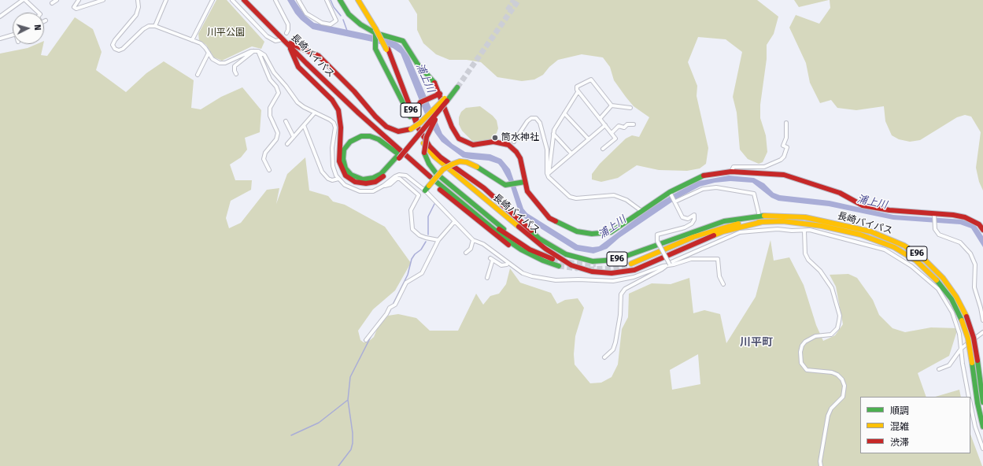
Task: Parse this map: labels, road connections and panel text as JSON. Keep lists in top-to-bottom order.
{
  "streets": {
    "main road": ["長崎バイパス", "E96"]
  },
  "districts": ["川平町"],
  "water": ["浦上川"],
  "parks": ["川平公園"],
  "places": ["筒水神社"],
  "legend": ["順調", "混雑", "渋滞"],
  "north": "right"
}
